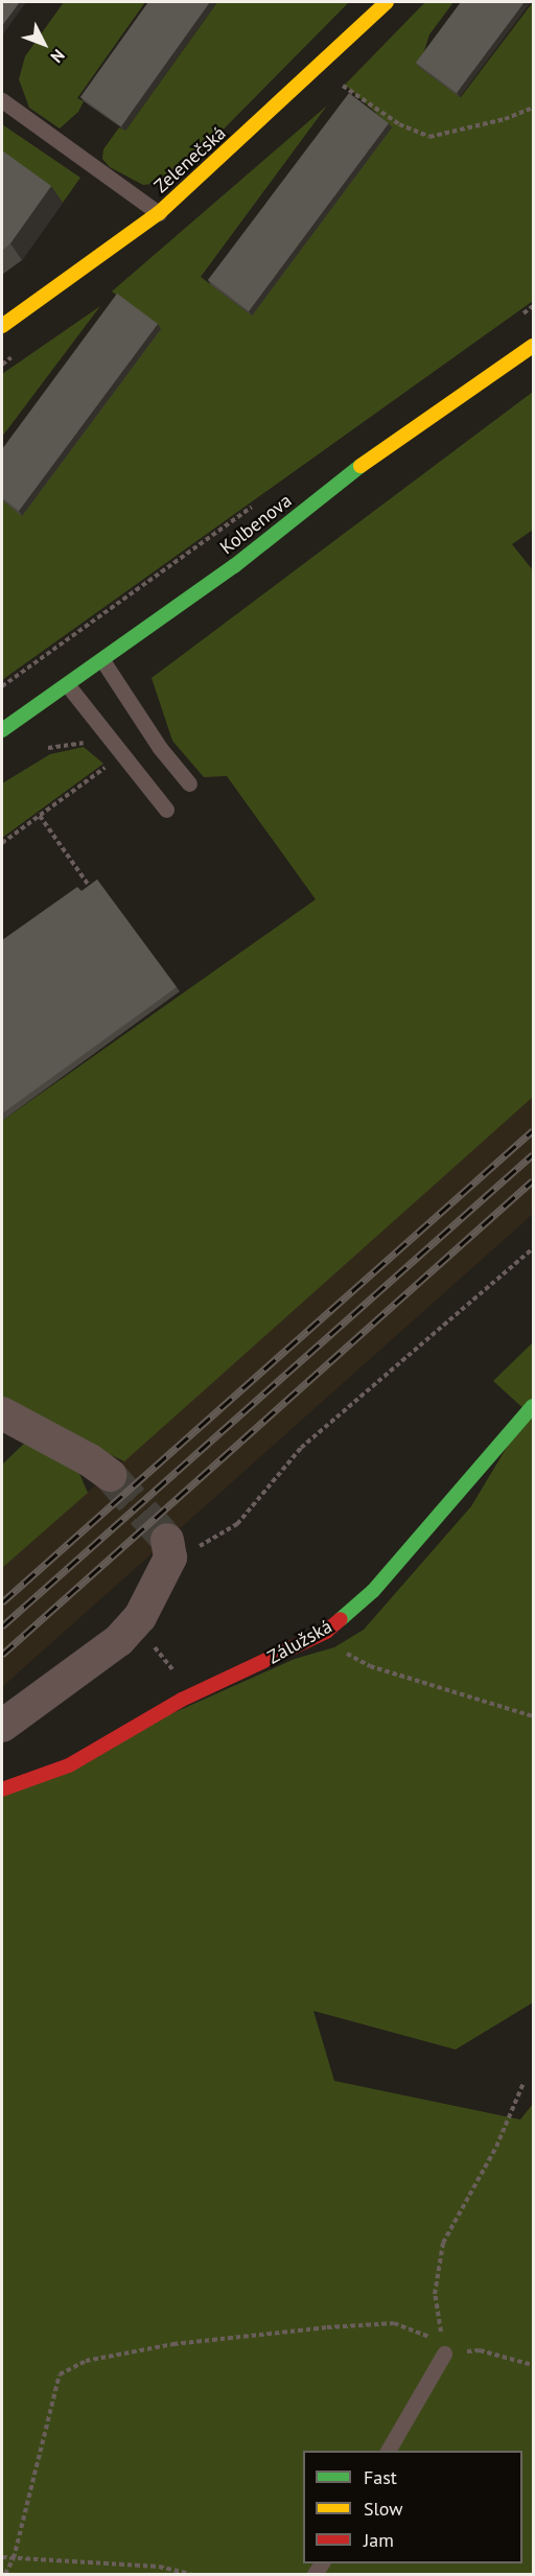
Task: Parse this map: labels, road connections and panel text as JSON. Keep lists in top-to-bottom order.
{
  "streets": {
    "street": ["Zelenečská", "Kolbenova", "Zálužská"]
  },
  "legend": ["Fast", "Slow", "Jam"],
  "north": "bottom right"
}
